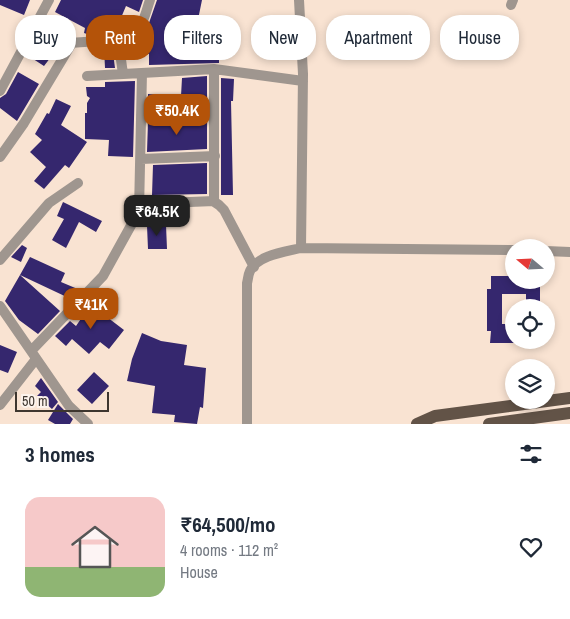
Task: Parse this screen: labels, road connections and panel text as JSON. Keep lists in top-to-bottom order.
{
  "scale_bar": "50 m",
  "north": "left",
  "page": {
    "chip": [
      "Buy",
      "Rent",
      "Filters",
      "New",
      "Apartment",
      "House"
    ],
    "price": ["₹50.4K", "₹64.5K", "₹41K"],
    "scale": "50 m",
    "heading": "3 homes",
    "list": [
      {
        "name": "₹64,500/mo",
        "note": "4 rooms · 112 m² · House"
      }
    ]
  }
}
